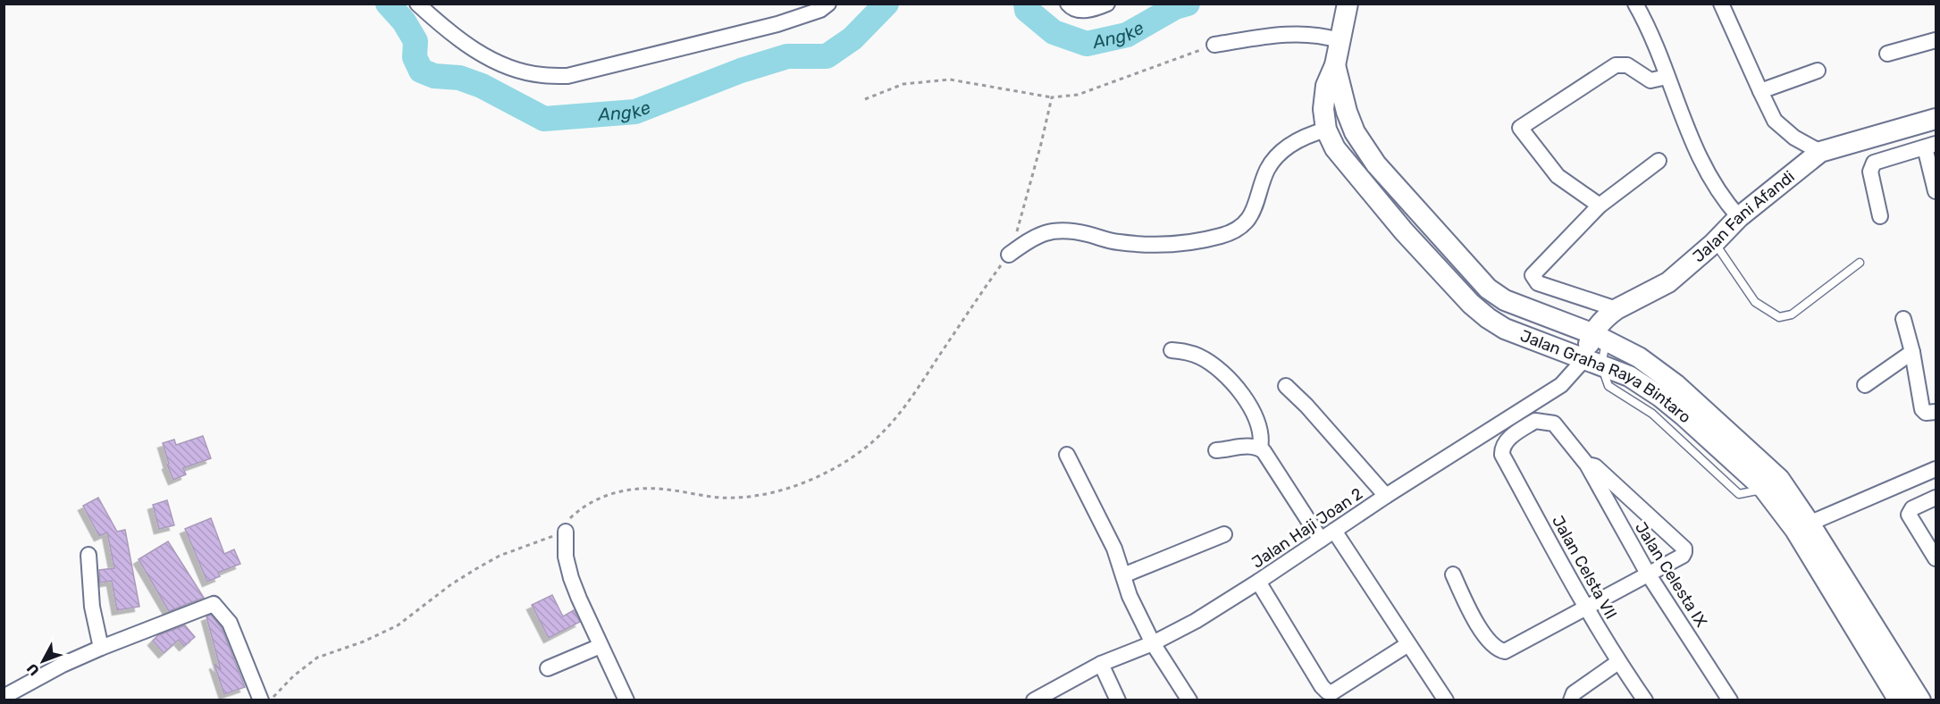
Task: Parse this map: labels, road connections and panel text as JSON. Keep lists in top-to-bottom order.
{
  "streets": {
    "main road": ["Jalan Fani Afandi", "Jalan Graha Raya Bintaro"],
    "street": ["Jalan Haji Joan 2", "Jalan Celsta VII", "Jalan Celesta IX"]
  },
  "crossings": [
    ["Jalan Fani Afandi", "Jalan Graha Raya Bintaro"],
    ["Jalan Graha Raya Bintaro", "Jalan Haji Joan 2"],
    ["Jalan Celsta VII", "Jalan Celesta IX"]
  ],
  "water": ["Angke"],
  "north": "bottom left"
}
